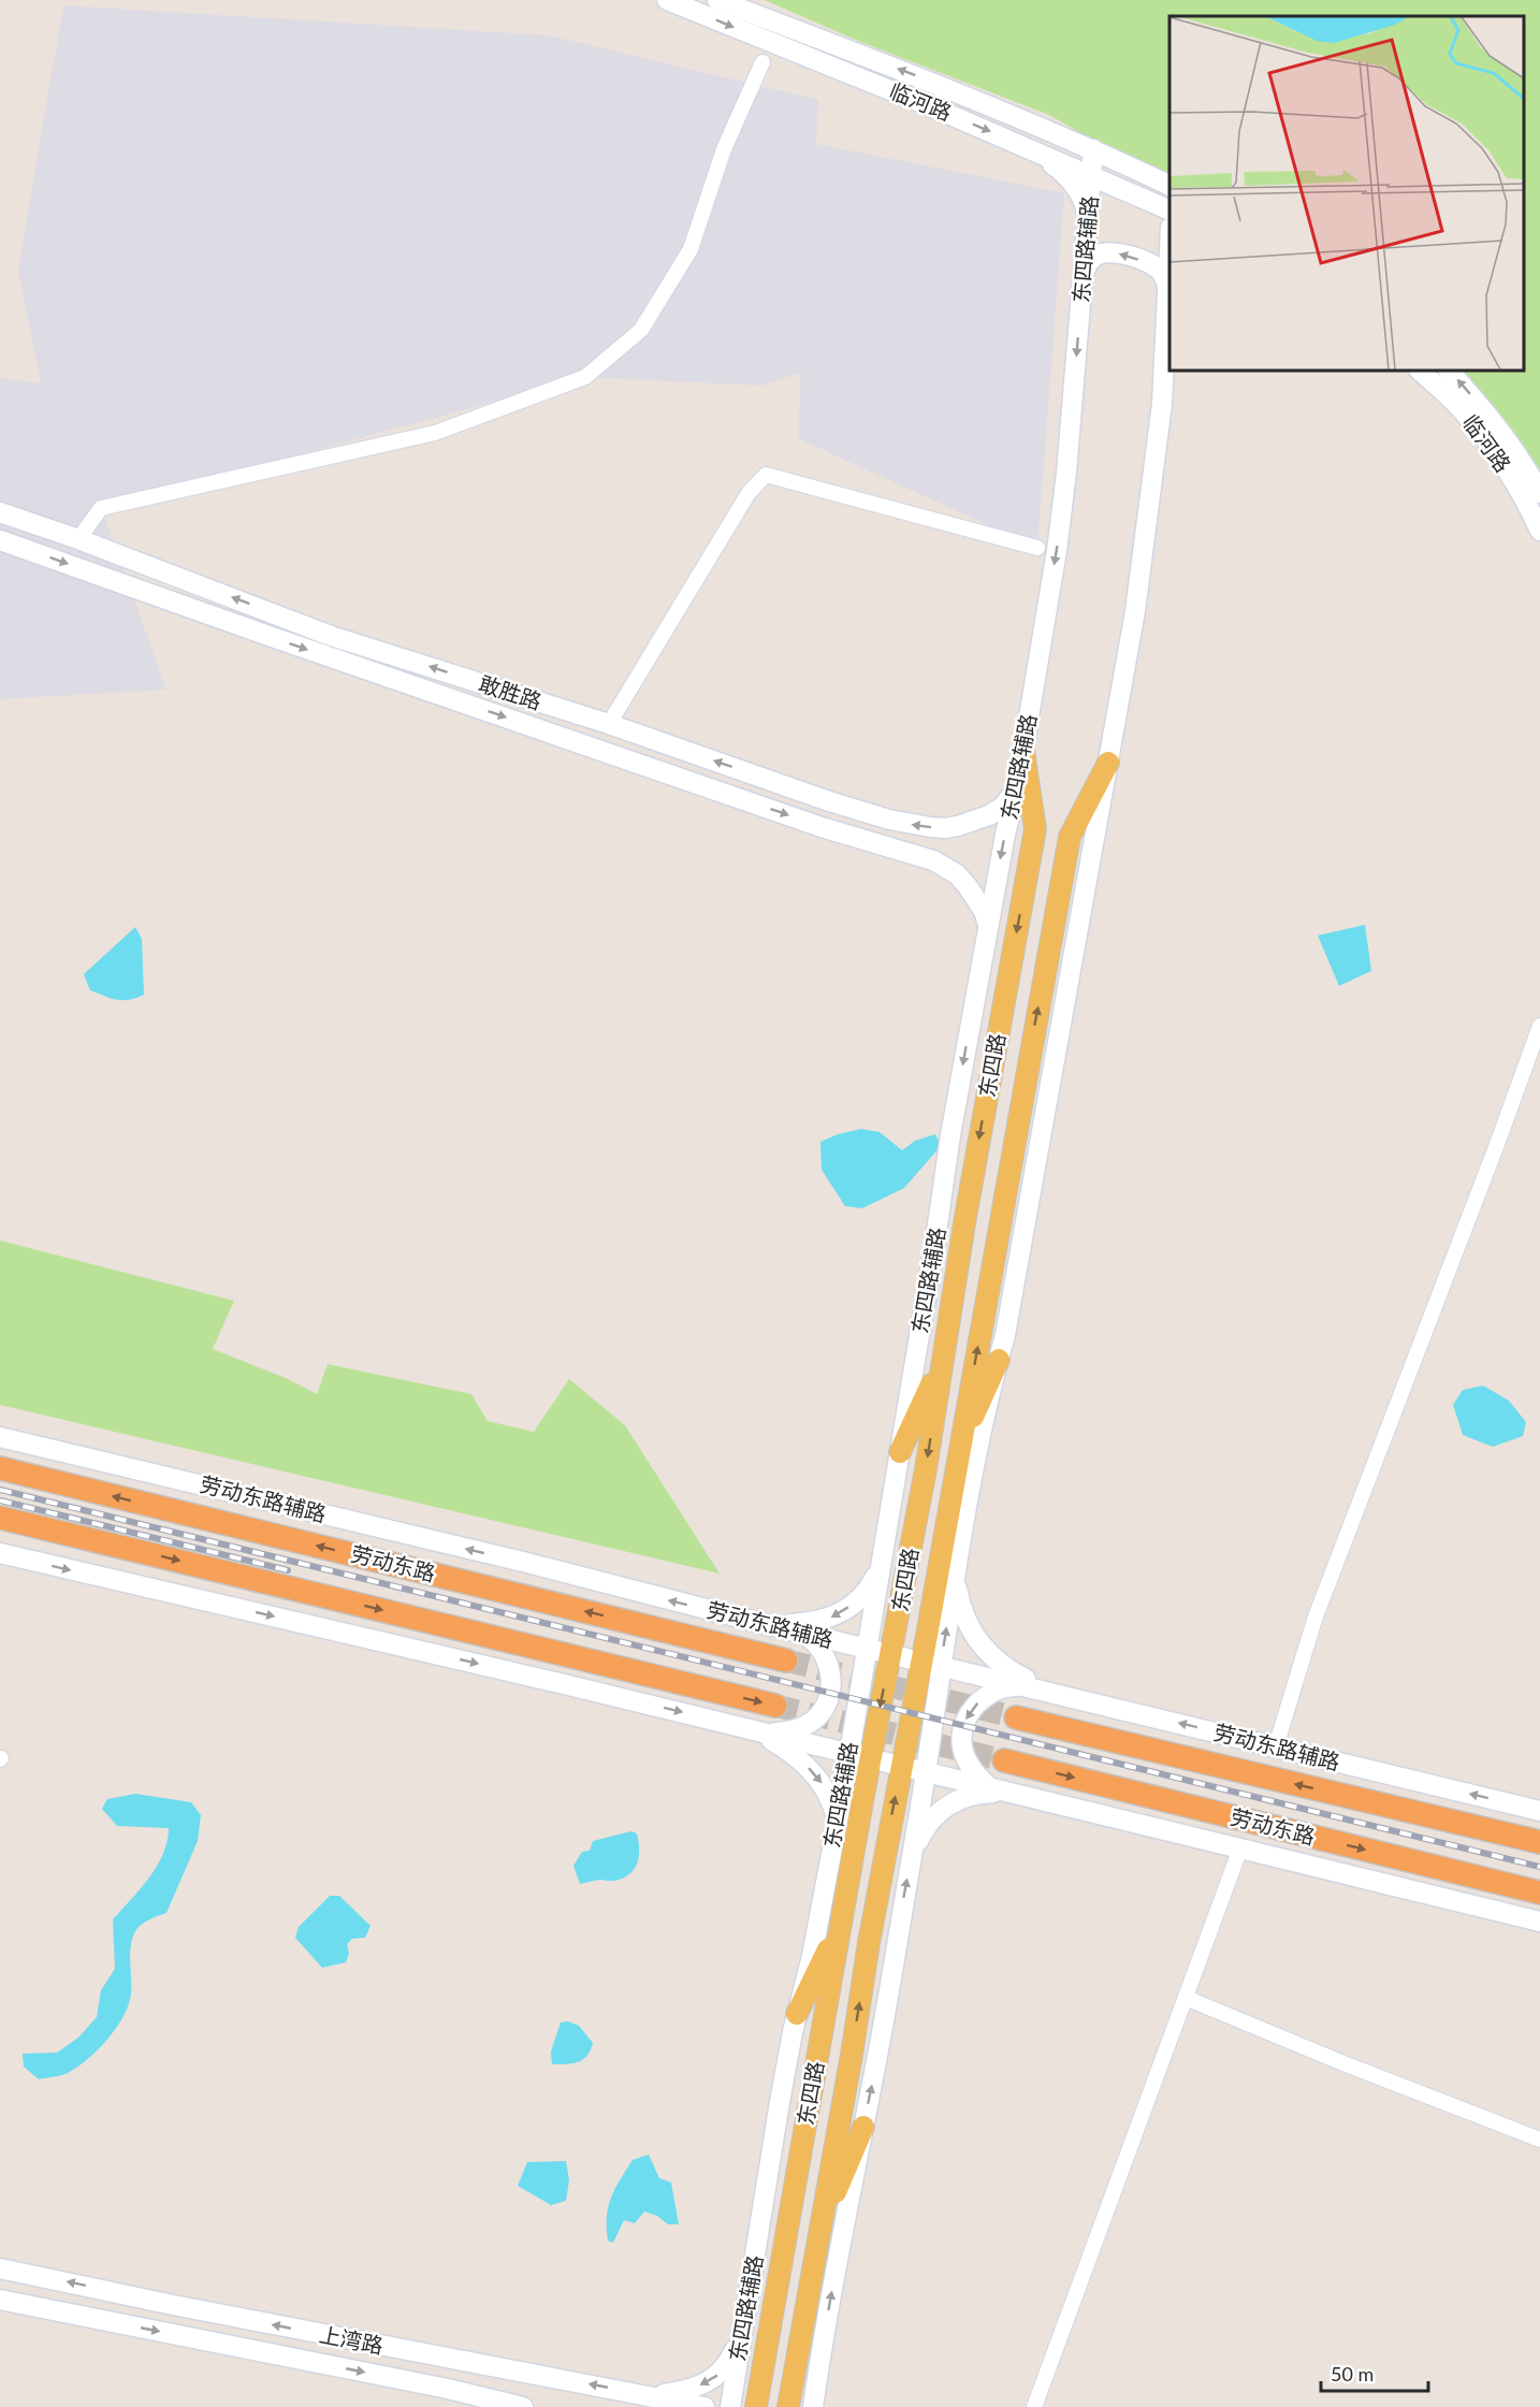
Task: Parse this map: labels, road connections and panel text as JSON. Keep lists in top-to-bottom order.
{
  "streets": {
    "highway": ["劳动东路"],
    "main road": [
      "临河路",
      "东四路辅路",
      "敢胜路",
      "东四路",
      "劳动东路辅路",
      "上湾路"
    ]
  },
  "crossings": [
    ["临河路", "东四路辅路"],
    ["东四路辅路", "敢胜路"],
    ["东四路辅路", "东四路"],
    ["东四路辅路", "劳动东路辅路"],
    ["东四路", "劳动东路辅路"]
  ],
  "scale_bar": "50 m"
}
